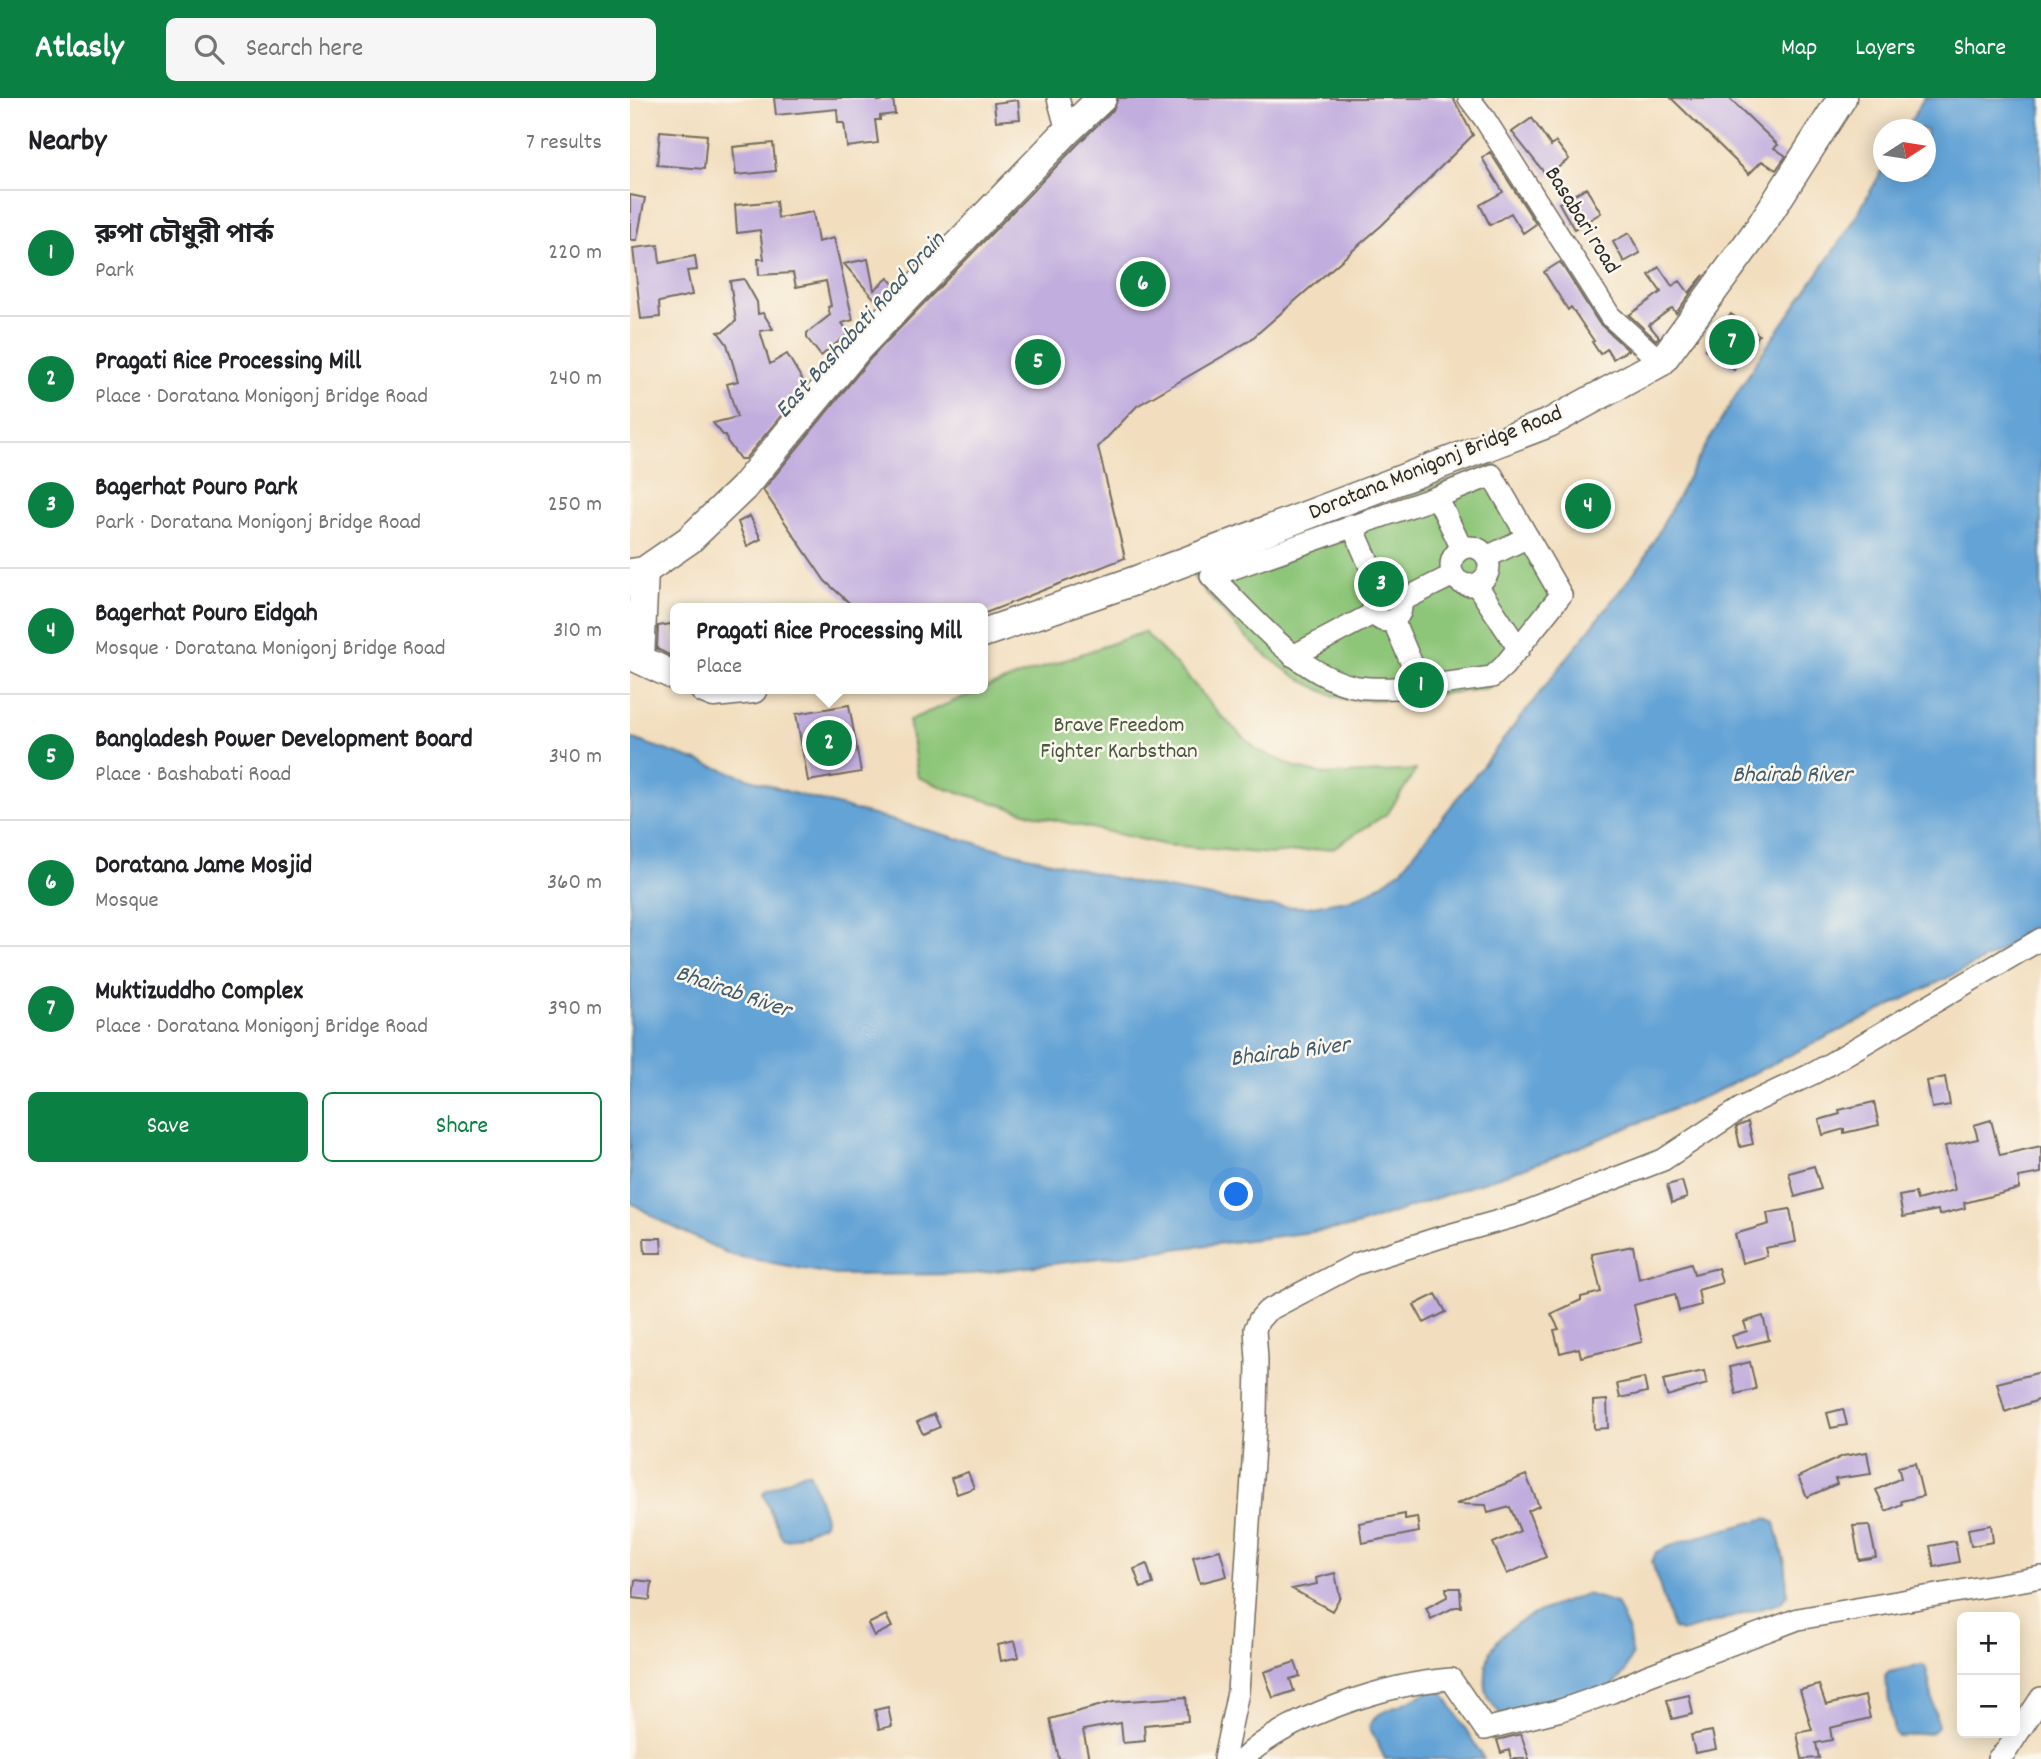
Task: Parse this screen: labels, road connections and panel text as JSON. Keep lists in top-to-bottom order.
{
  "streets": {
    "main road": ["Doratana Monigonj Bridge Road"],
    "street": ["Basabari road"]
  },
  "crossings": [
    ["Basabari road", "Doratana Monigonj Bridge Road"]
  ],
  "water": ["East Bashabati Road Drain", "Bhairab River"],
  "parks": ["Brave Freedom Fighter Karbsthan"],
  "north": "right",
  "page": {
    "header": "Atlasly",
    "search": "Search here",
    "nav": ["Map", "Layers", "Share"],
    "heading": ["Nearby", "7 results"],
    "list": [
      {
        "mark": "1",
        "name": "রুপা চৌধুরী পার্ক",
        "note": "Park",
        "value": "220 m"
      },
      {
        "mark": "2",
        "name": "Pragati Rice Processing Mill",
        "note": "Place · Doratana Monigonj Bridge Road",
        "value": "240 m"
      },
      {
        "mark": "3",
        "name": "Bagerhat Pouro Park",
        "note": "Park · Doratana Monigonj Bridge Road",
        "value": "250 m"
      },
      {
        "mark": "4",
        "name": "Bagerhat Pouro Eidgah",
        "note": "Mosque · Doratana Monigonj Bridge Road",
        "value": "310 m"
      },
      {
        "mark": "5",
        "name": "Bangladesh Power Development Board",
        "note": "Place · Bashabati Road",
        "value": "340 m"
      },
      {
        "mark": "6",
        "name": "Doratana Jame Mosjid",
        "note": "Mosque",
        "value": "360 m"
      },
      {
        "mark": "7",
        "name": "Muktizuddho Complex",
        "note": "Place · Doratana Monigonj Bridge Road",
        "value": "390 m"
      }
    ],
    "pins": [
      "6",
      "7",
      "5",
      "4",
      "3",
      "1",
      "2"
    ],
    "popup": ["Pragati Rice Processing Mill", "Place"],
    "buttons": ["Save", "Share"],
    "map_buttons": ["+", "−"]
  }
}
